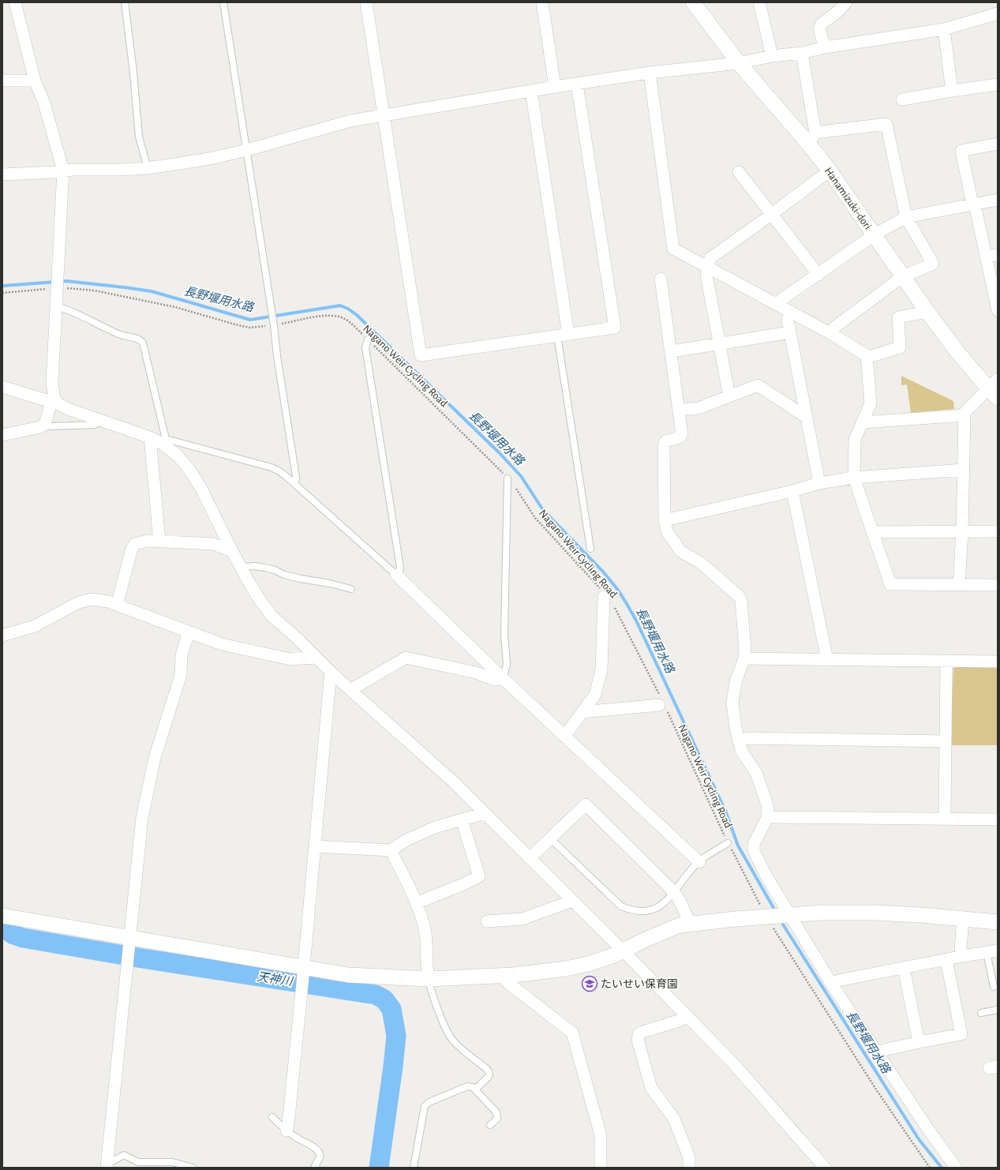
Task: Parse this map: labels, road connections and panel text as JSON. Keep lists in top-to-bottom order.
{
  "streets": {
    "street": ["Hanamizuki-dori"],
    "path": ["Nagano Weir Cycling Road"]
  },
  "water": ["長野堰用水路", "天神川"],
  "places": {
    "school or university": ["たいせい保育園"]
  }
}
